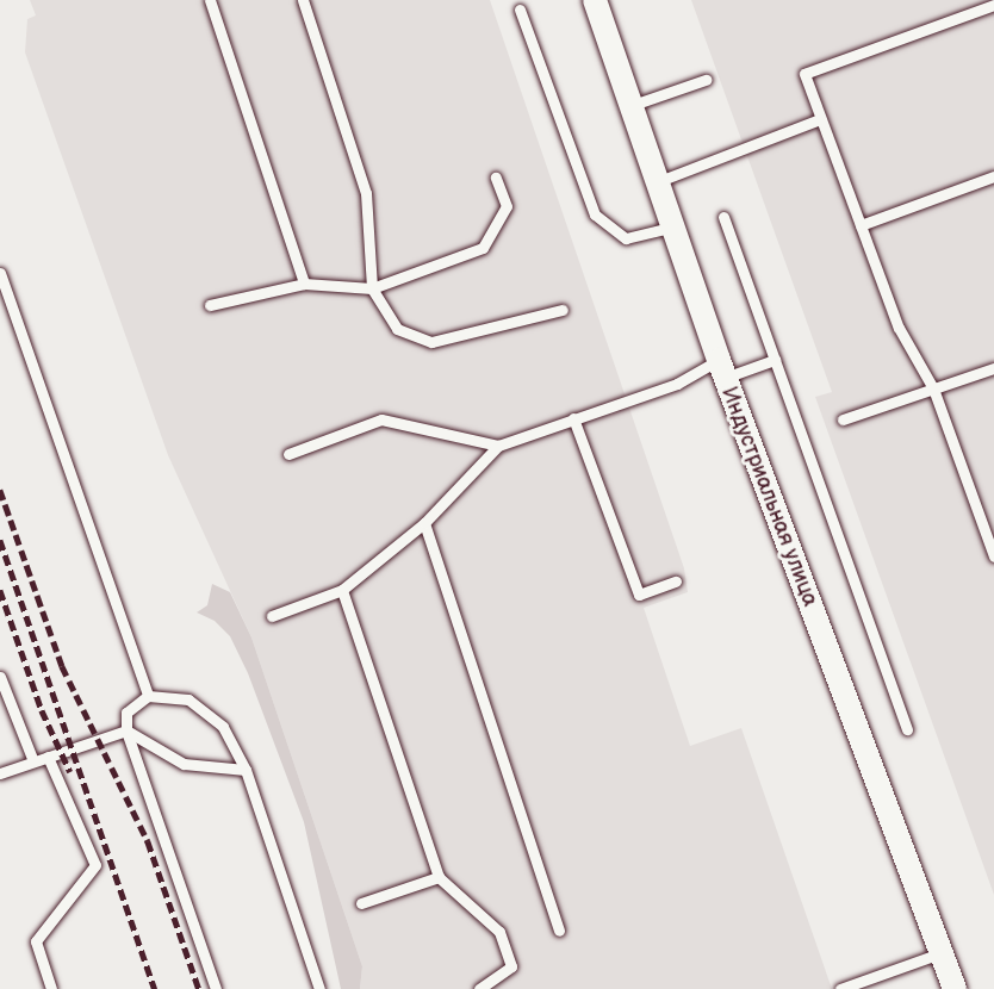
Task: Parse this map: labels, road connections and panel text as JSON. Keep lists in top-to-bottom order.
{
  "streets": {
    "street": ["Индустриальная улица"]
  }
}
